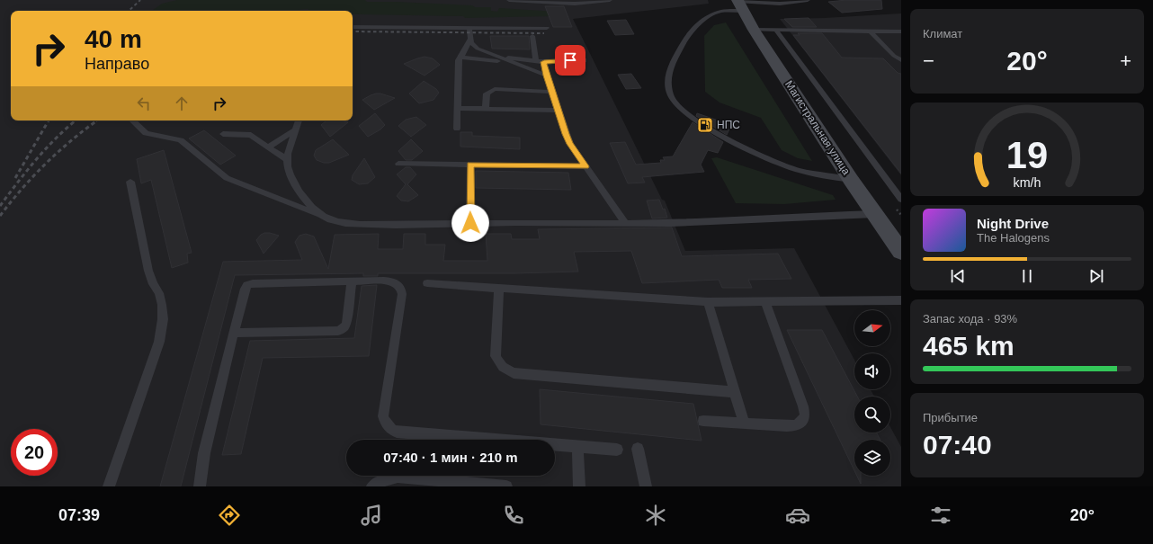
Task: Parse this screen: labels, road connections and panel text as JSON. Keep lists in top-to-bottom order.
{
  "streets": {
    "main road": ["Магистральная улица"]
  },
  "places": {
    "fuel station": ["НПС"]
  },
  "north": "right",
  "page": {
    "tile": [
      "Климат",
      ["Запас хода · 93%", "465 km"],
      ["Прибытие", "07:40"]
    ],
    "turn": ["40 m", "Направо"],
    "heat": ["−", "20°", "+"],
    "song": ["Night Drive", "The Halogens"],
    "limit": "20",
    "trip": "07:40 · 1 мин · 210 m",
    "tabs": ["07:39", "20°"],
    "gauge": ["19", "km/h"]
  }
}
